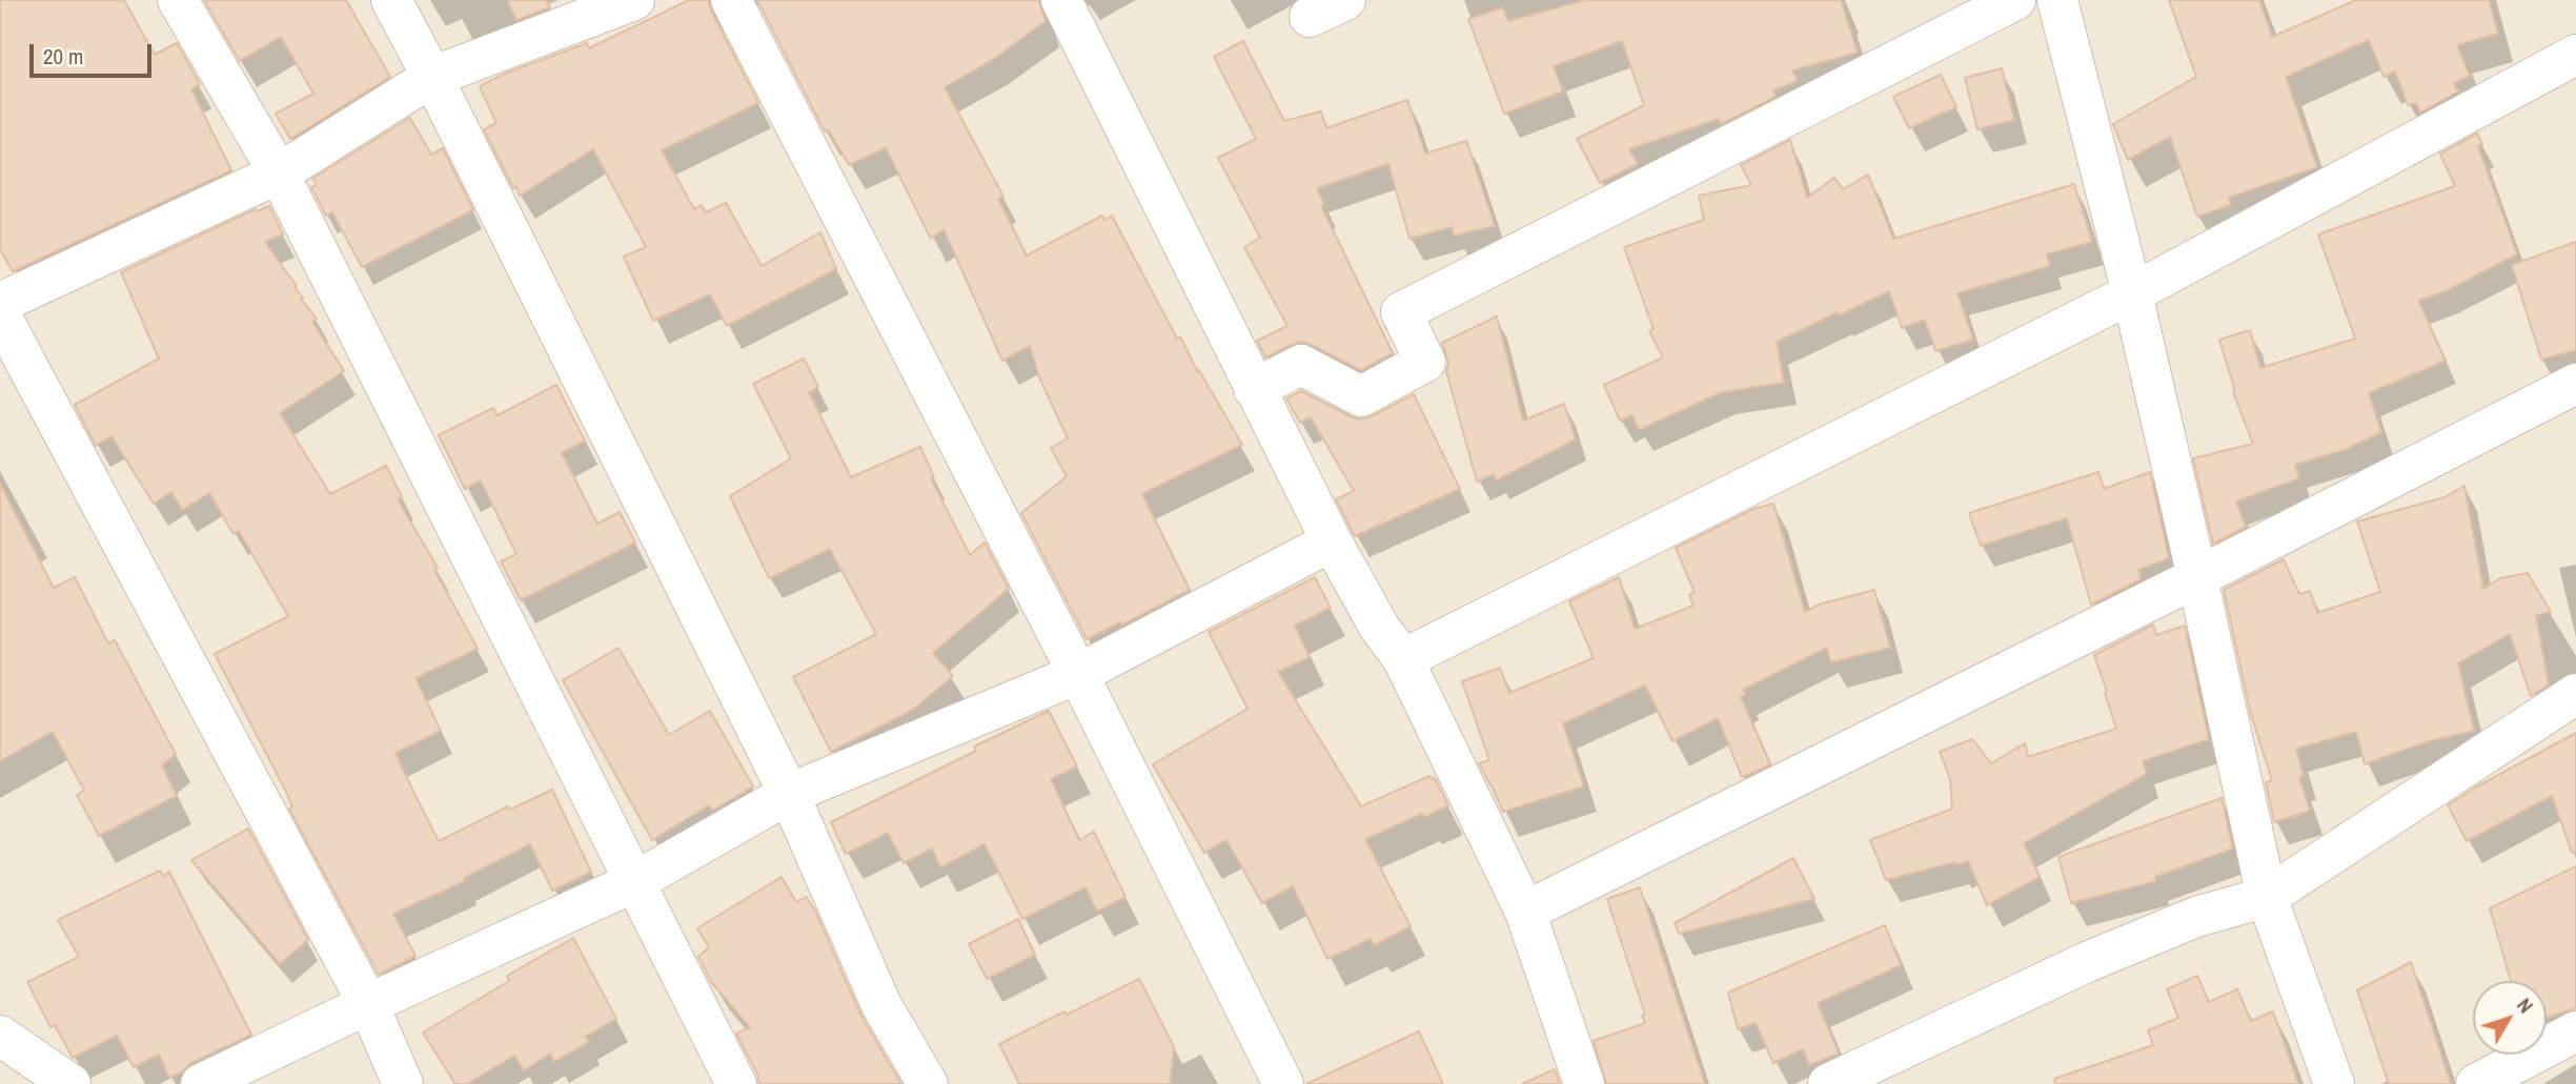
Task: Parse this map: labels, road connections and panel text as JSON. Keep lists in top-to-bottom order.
{
  "scale_bar": "20 m",
  "north": "top right"
}
